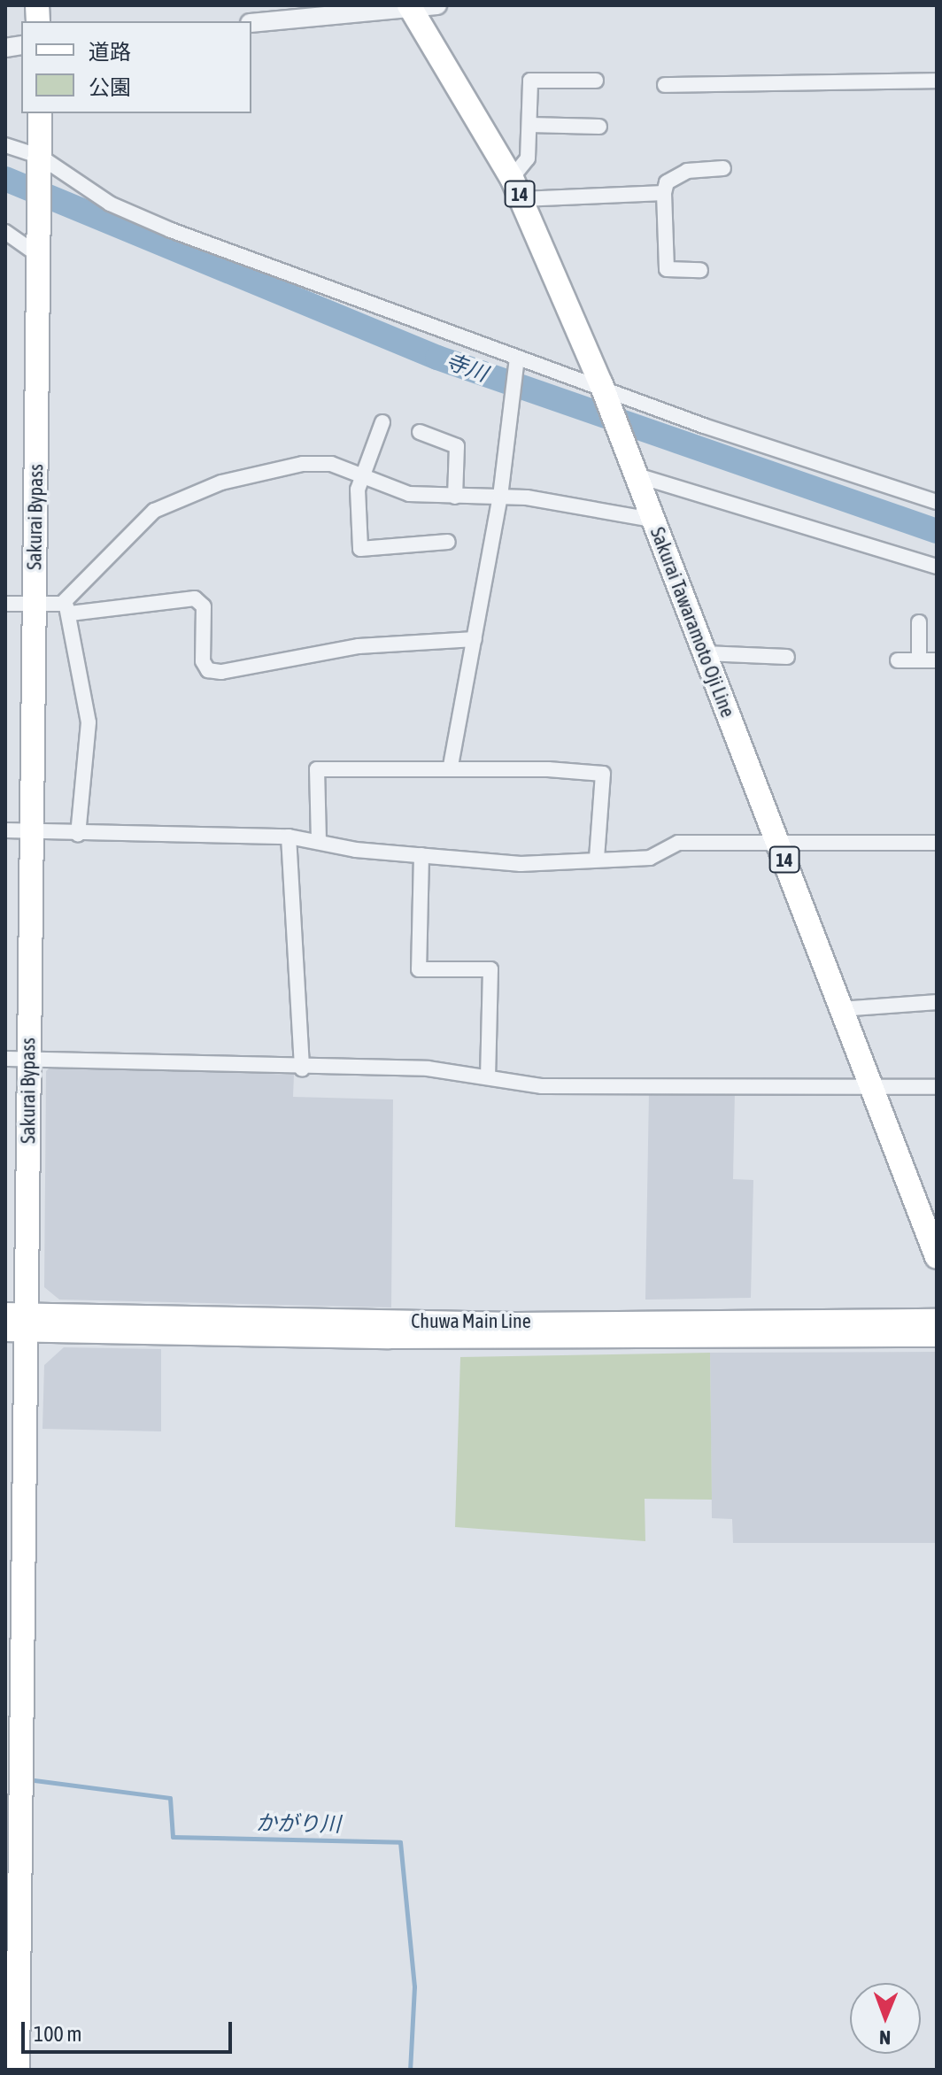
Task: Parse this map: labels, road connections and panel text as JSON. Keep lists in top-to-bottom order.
{
  "streets": {
    "main road": [
      "14",
      "Sakurai Bypass",
      "Sakurai Tawaramoto Oji Line",
      "Chuwa Main Line"
    ]
  },
  "crossings": [
    ["Sakurai Bypass", "Chuwa Main Line"]
  ],
  "water": ["寺川", "かがり川"],
  "legend": ["道路", "公園"],
  "scale_bar": "100 m",
  "north": "bottom"
}
